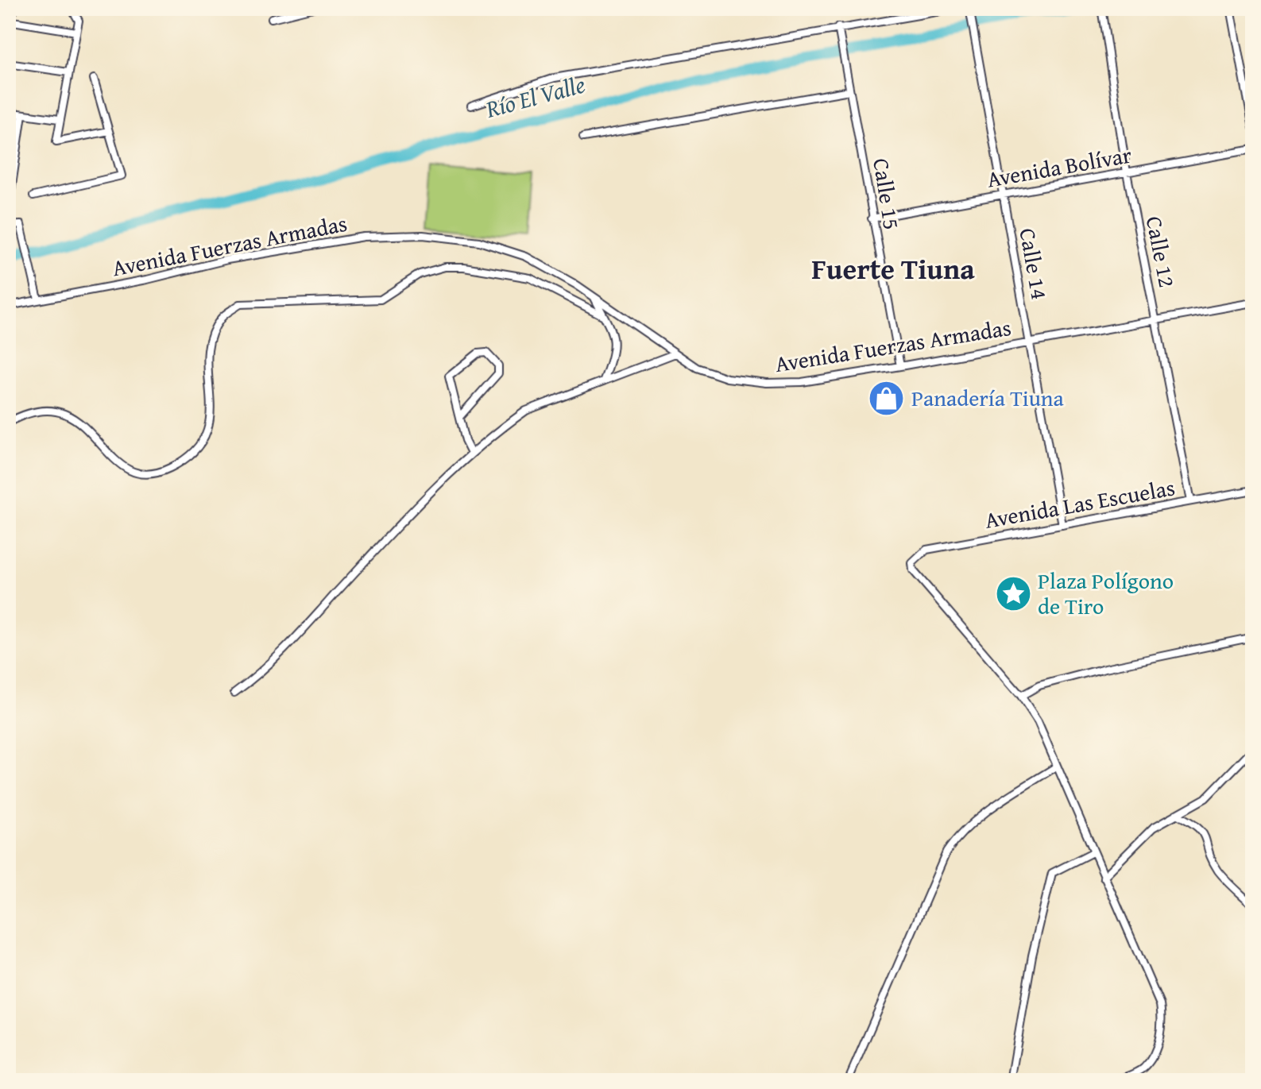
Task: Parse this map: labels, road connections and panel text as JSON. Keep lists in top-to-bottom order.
{
  "streets": {
    "street": [
      "Avenida Bolívar",
      "Calle 15",
      "Avenida Fuerzas Armadas",
      "Calle 12",
      "Calle 14",
      "Avenida Las Escuelas"
    ]
  },
  "crossings": [
    ["Avenida Bolívar", "Calle 15"],
    ["Avenida Bolívar", "Calle 12"],
    ["Avenida Bolívar", "Calle 14"],
    ["Calle 15", "Avenida Fuerzas Armadas"],
    ["Avenida Fuerzas Armadas", "Calle 12"],
    ["Avenida Fuerzas Armadas", "Calle 14"],
    ["Calle 12", "Avenida Las Escuelas"],
    ["Calle 14", "Avenida Las Escuelas"]
  ],
  "districts": ["Fuerte Tiuna"],
  "water": ["Río El Valle"],
  "places": {
    "shop": ["Panadería Tiuna"],
    "place": ["Plaza Polígono de Tiro"]
  }
}
